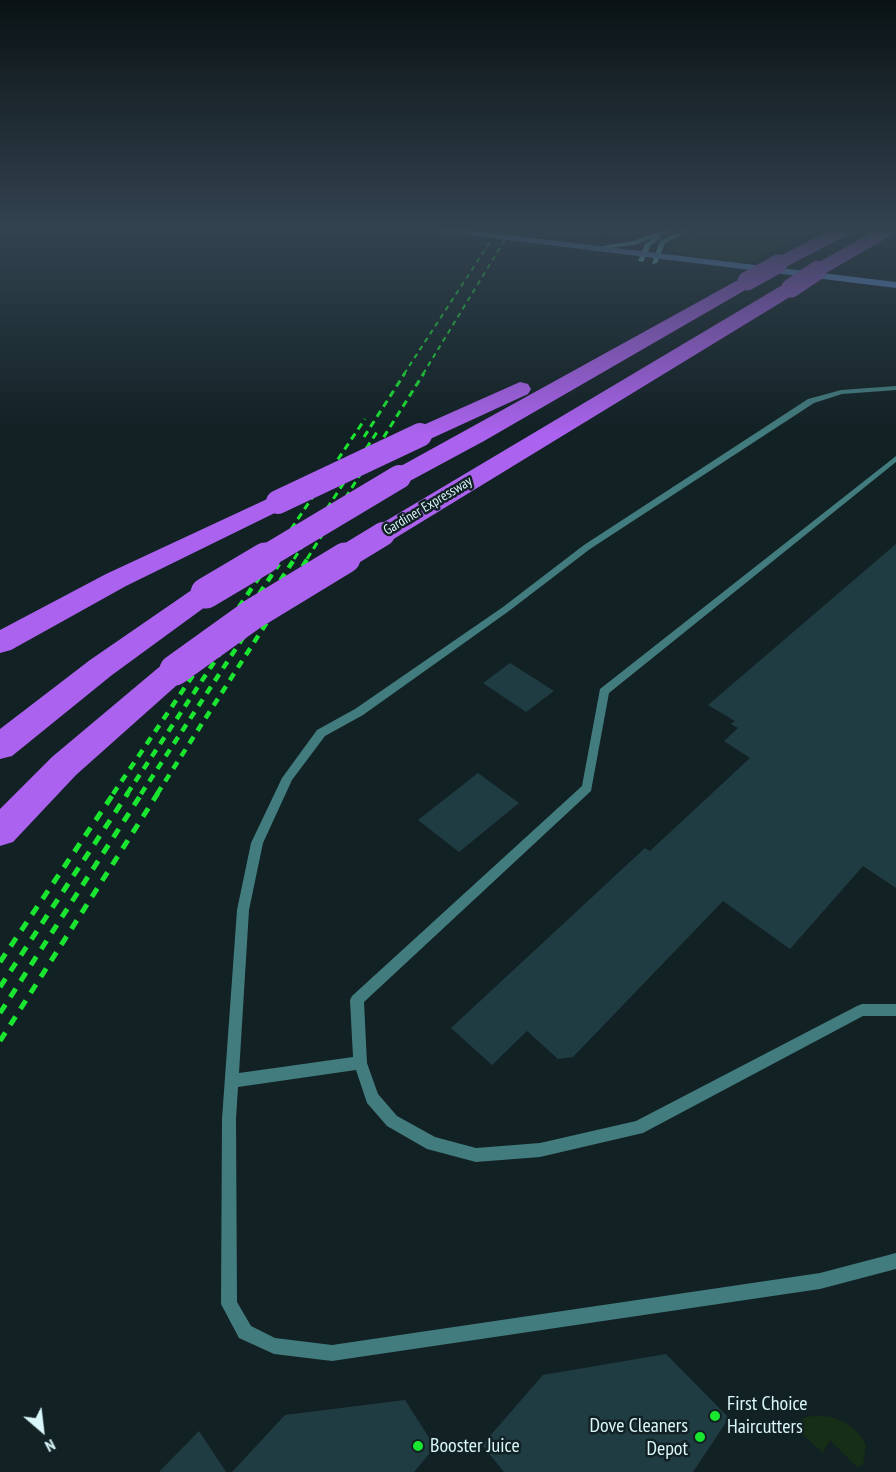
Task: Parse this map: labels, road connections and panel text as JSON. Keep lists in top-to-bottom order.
{
  "streets": {
    "highway": ["Gardiner Expressway"]
  },
  "places": ["First Choice Haircutters", "Dove Cleaners Depot", "Booster Juice"],
  "north": "bottom right"
}
